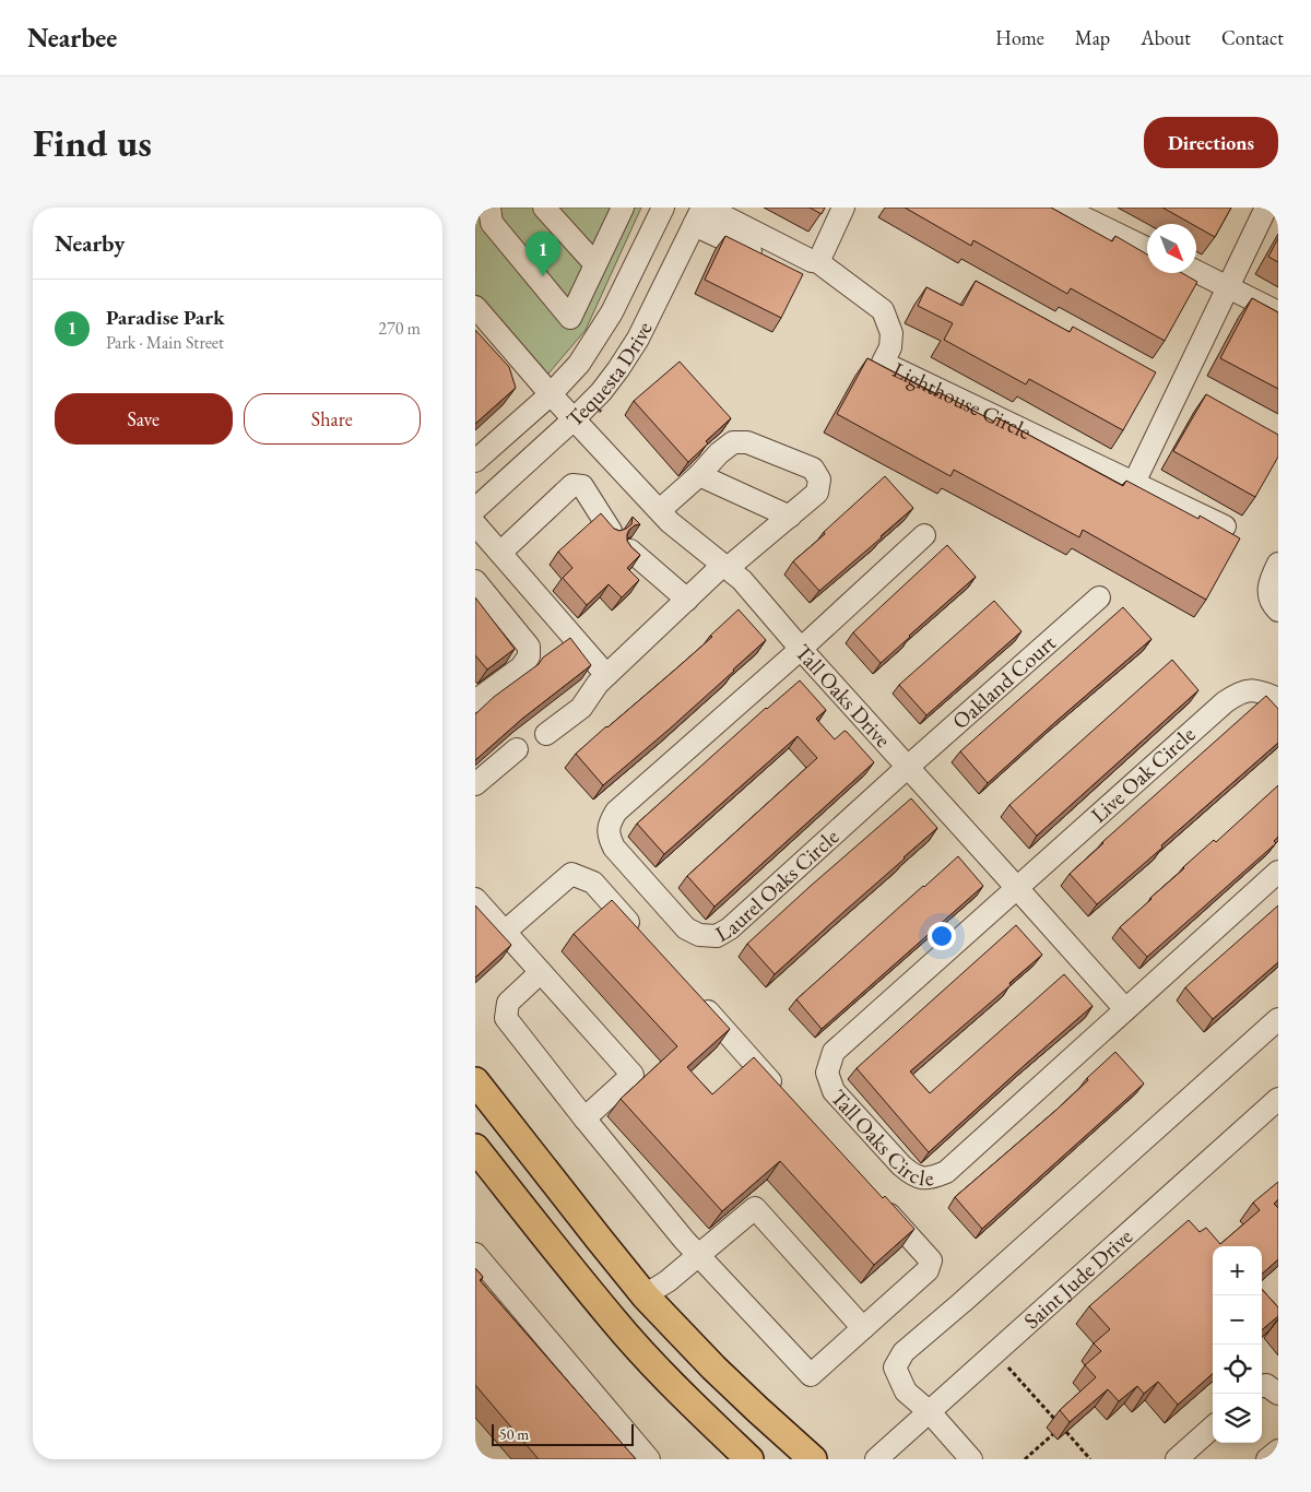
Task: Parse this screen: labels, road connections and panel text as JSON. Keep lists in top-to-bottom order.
{
  "streets": {
    "street": [
      "Tequesta Drive",
      "Lighthouse Circle",
      "Oakland Court",
      "Tall Oaks Drive",
      "Live Oak Circle",
      "Laurel Oaks Circle",
      "Tall Oaks Circle",
      "Saint Jude Drive"
    ]
  },
  "crossings": [
    ["Tequesta Drive", "Tall Oaks Drive"],
    ["Oakland Court", "Tall Oaks Drive"],
    ["Oakland Court", "Laurel Oaks Circle"],
    ["Tall Oaks Drive", "Live Oak Circle"],
    ["Tall Oaks Drive", "Laurel Oaks Circle"],
    ["Tall Oaks Drive", "Tall Oaks Circle"],
    ["Live Oak Circle", "Tall Oaks Circle"]
  ],
  "scale_bar": "50 m",
  "north": "bottom right",
  "page": {
    "header": "Nearbee",
    "nav": [
      "Home",
      "Map",
      "About",
      "Contact"
    ],
    "buttons": [
      "Directions",
      ["Save", "Share"]
    ],
    "title": "Find us",
    "heading": "Nearby",
    "pins": "1",
    "list": [
      {
        "mark": "1",
        "name": "Paradise Park",
        "note": "Park · Main Street",
        "value": "270 m"
      }
    ],
    "map_buttons": ["+", "−"],
    "scale": "50 m"
  }
}
